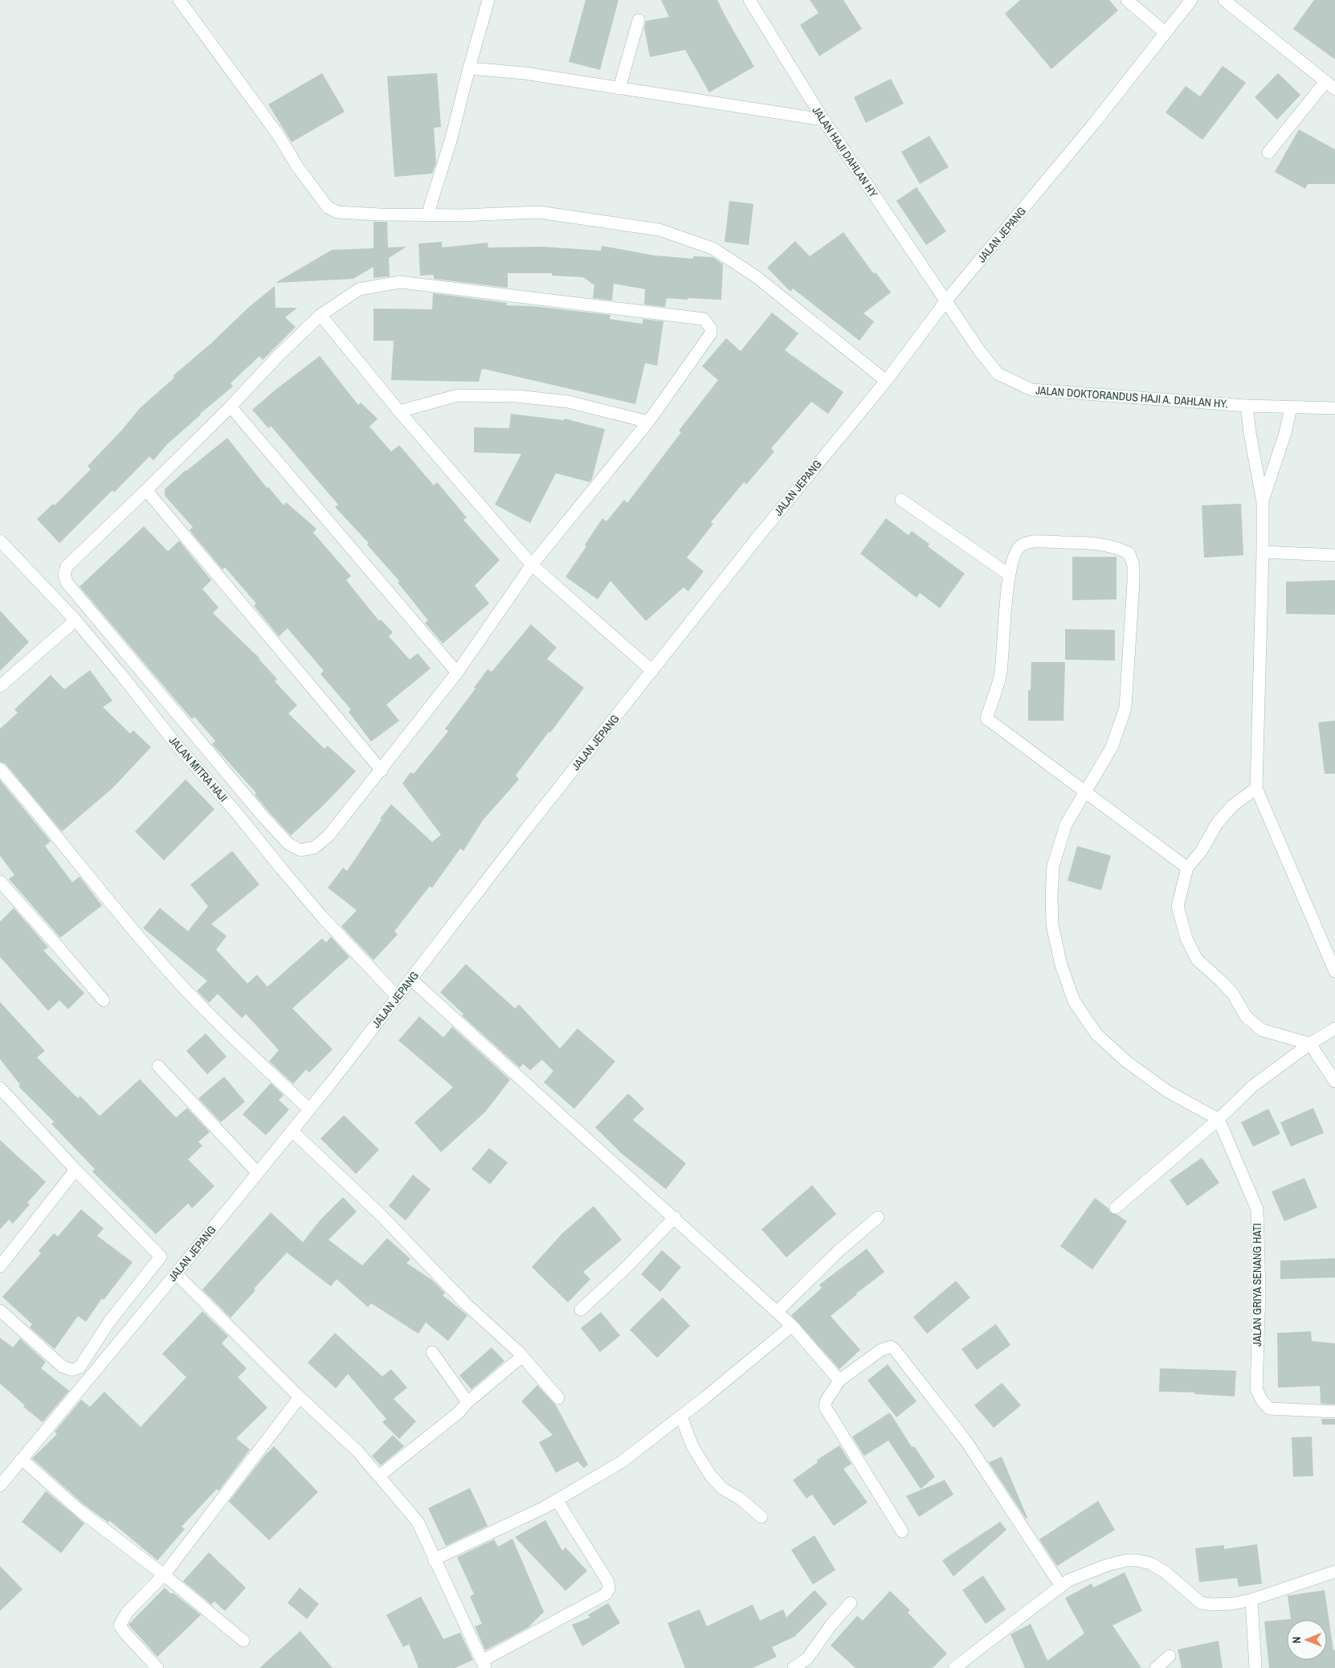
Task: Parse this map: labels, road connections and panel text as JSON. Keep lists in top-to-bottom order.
{
  "streets": {
    "street": [
      "JALAN HAJI DAHLAN HY",
      "JALAN JEPANG",
      "JALAN DOKTORANDUS HAJI A. DAHLAN HY.",
      "JALAN MITRA HAJI",
      "JALAN GRIYA SENANG HATI"
    ]
  },
  "crossings": [
    ["JALAN HAJI DAHLAN HY", "JALAN JEPANG"],
    ["JALAN HAJI DAHLAN HY", "JALAN DOKTORANDUS HAJI A. DAHLAN HY."],
    ["JALAN JEPANG", "JALAN DOKTORANDUS HAJI A. DAHLAN HY."],
    ["JALAN JEPANG", "JALAN MITRA HAJI"]
  ],
  "north": "left"
}
